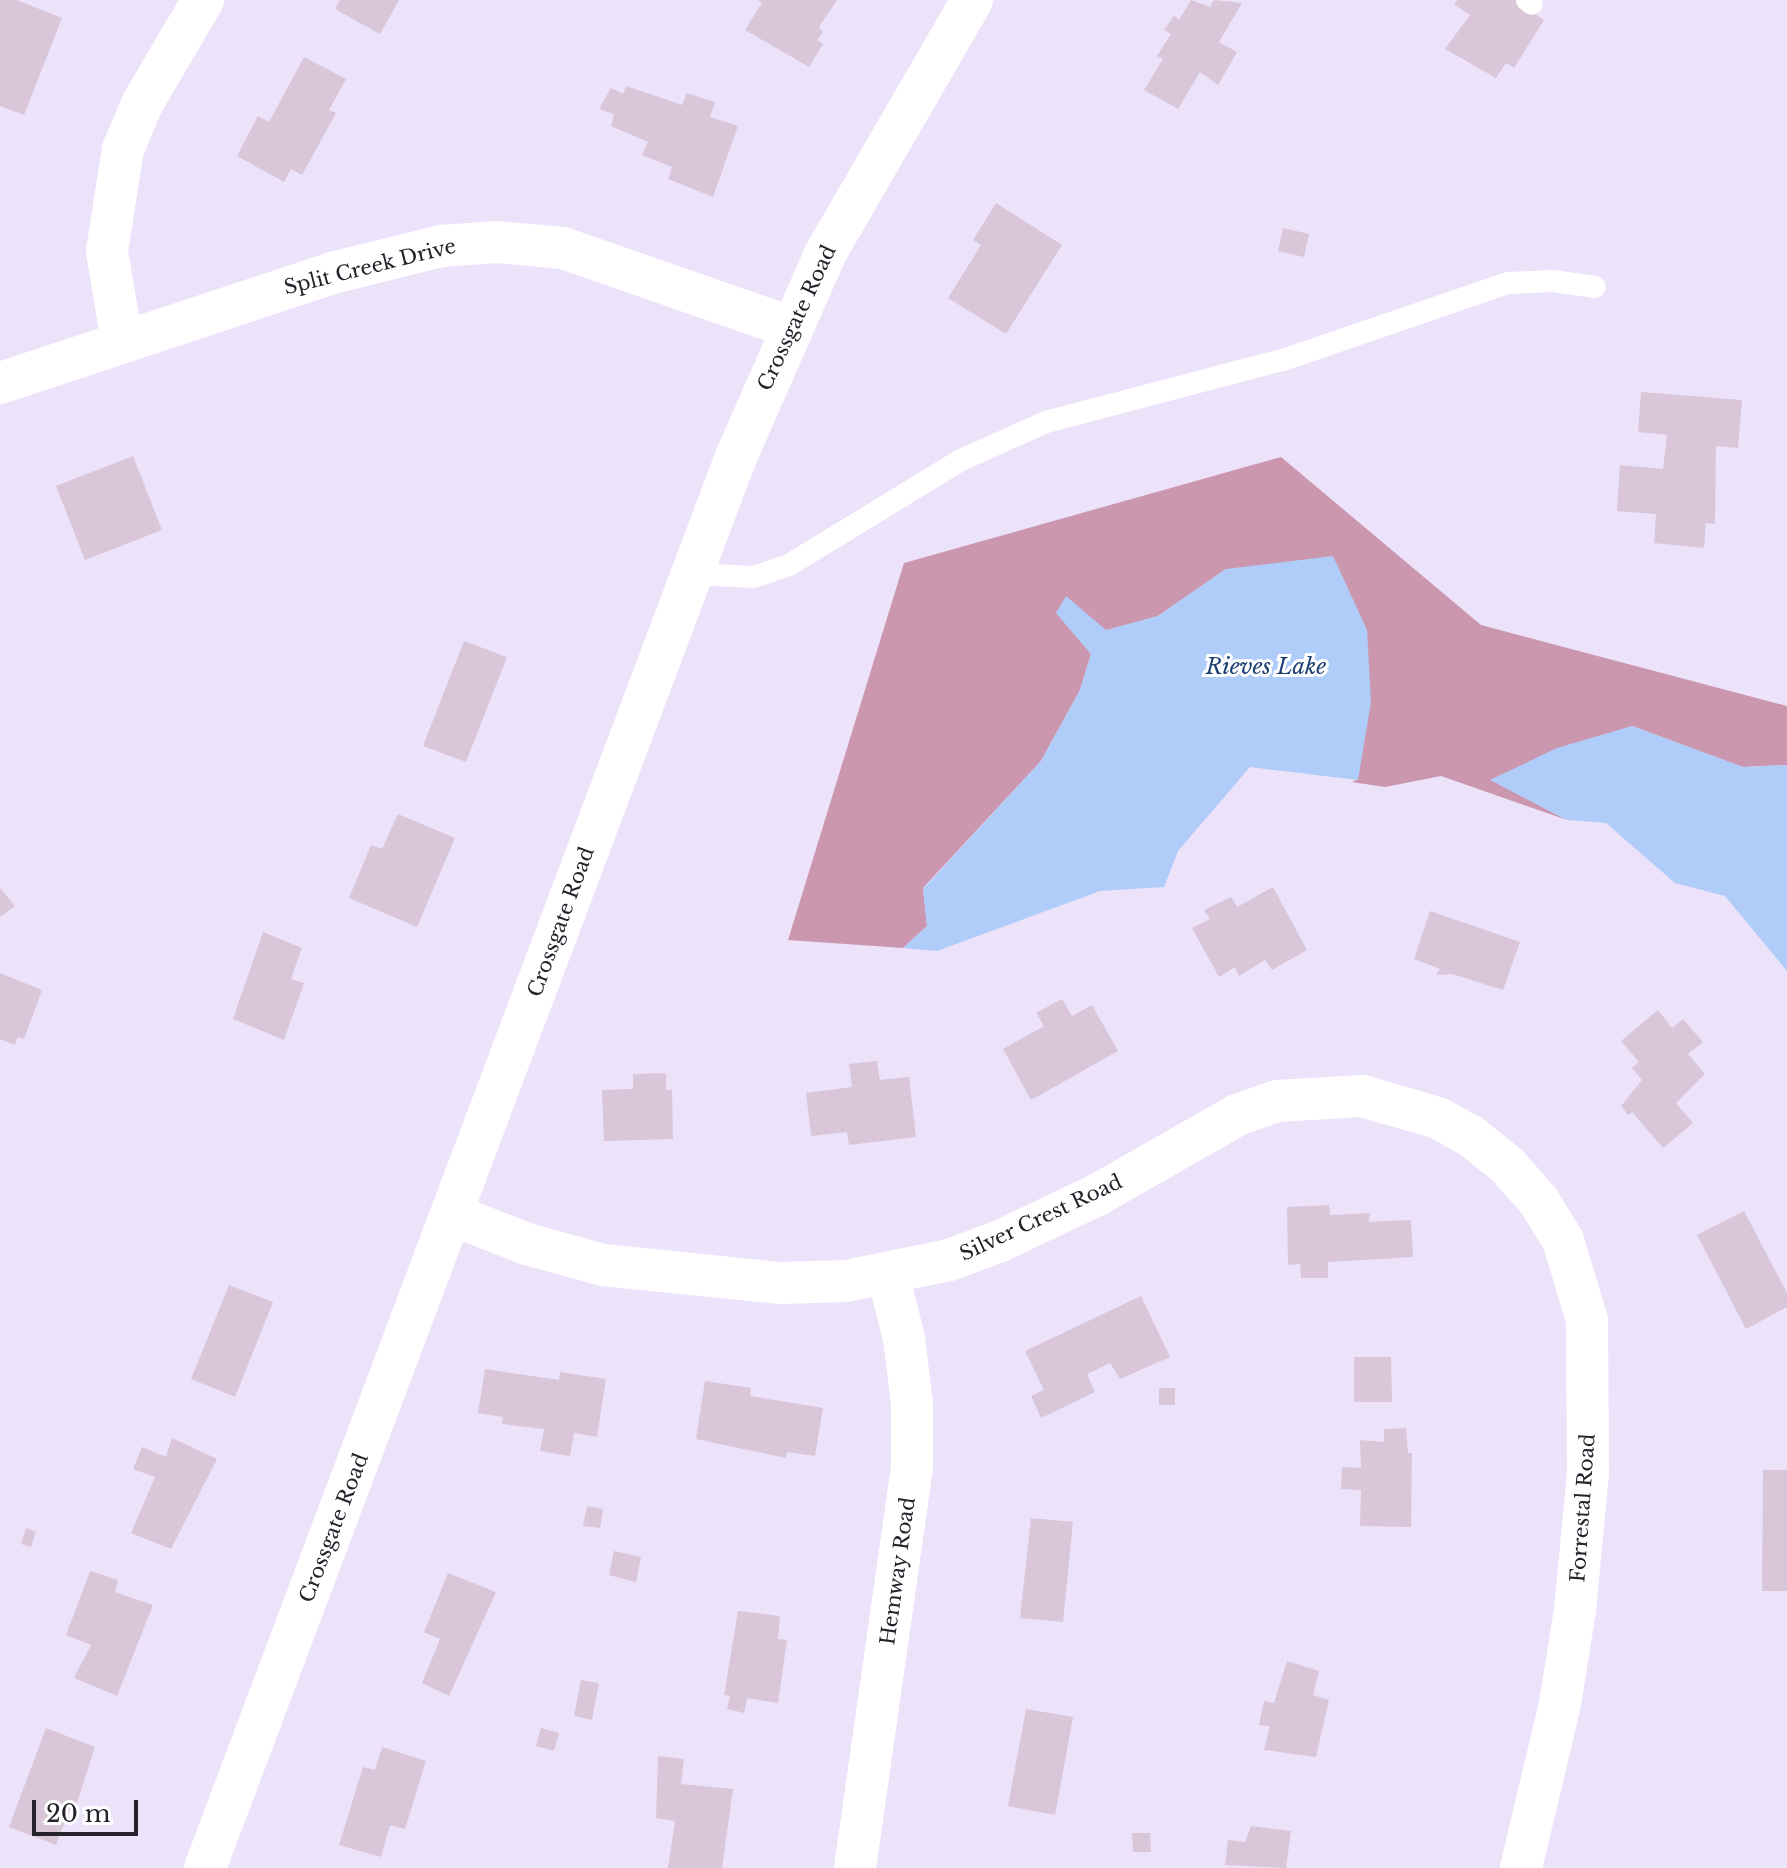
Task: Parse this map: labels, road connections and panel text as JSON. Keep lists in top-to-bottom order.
{
  "streets": {
    "street": [
      "Split Creek Drive",
      "Crossgate Road",
      "Silver Crest Road",
      "Forrestal Road",
      "Hemway Road"
    ]
  },
  "crossings": [
    ["Split Creek Drive", "Crossgate Road"],
    ["Crossgate Road", "Silver Crest Road"],
    ["Silver Crest Road", "Forrestal Road"],
    ["Silver Crest Road", "Hemway Road"]
  ],
  "water": ["Rieves Lake"],
  "scale_bar": "20 m"
}
